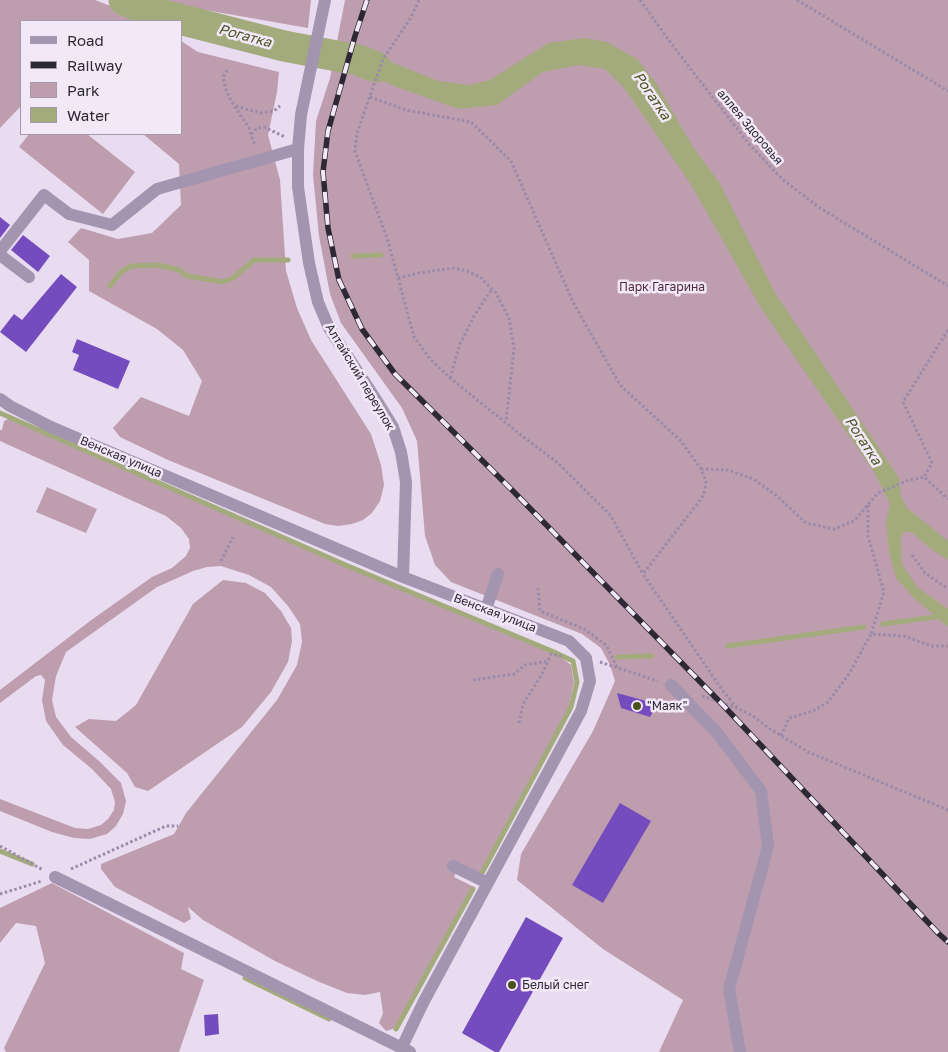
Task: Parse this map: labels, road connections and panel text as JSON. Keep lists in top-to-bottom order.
{
  "streets": {
    "street": ["Алтайский переулок", "Венская улица"],
    "path": ["аллея Здоровья"]
  },
  "crossings": [
    ["Алтайский переулок", "Венская улица"]
  ],
  "water": ["Рогатка"],
  "parks": ["Парк Гагарина"],
  "places": ["\"Маяк\"", "Белый снег"],
  "legend": [
    "Road",
    "Railway",
    "Park",
    "Water"
  ]
}
